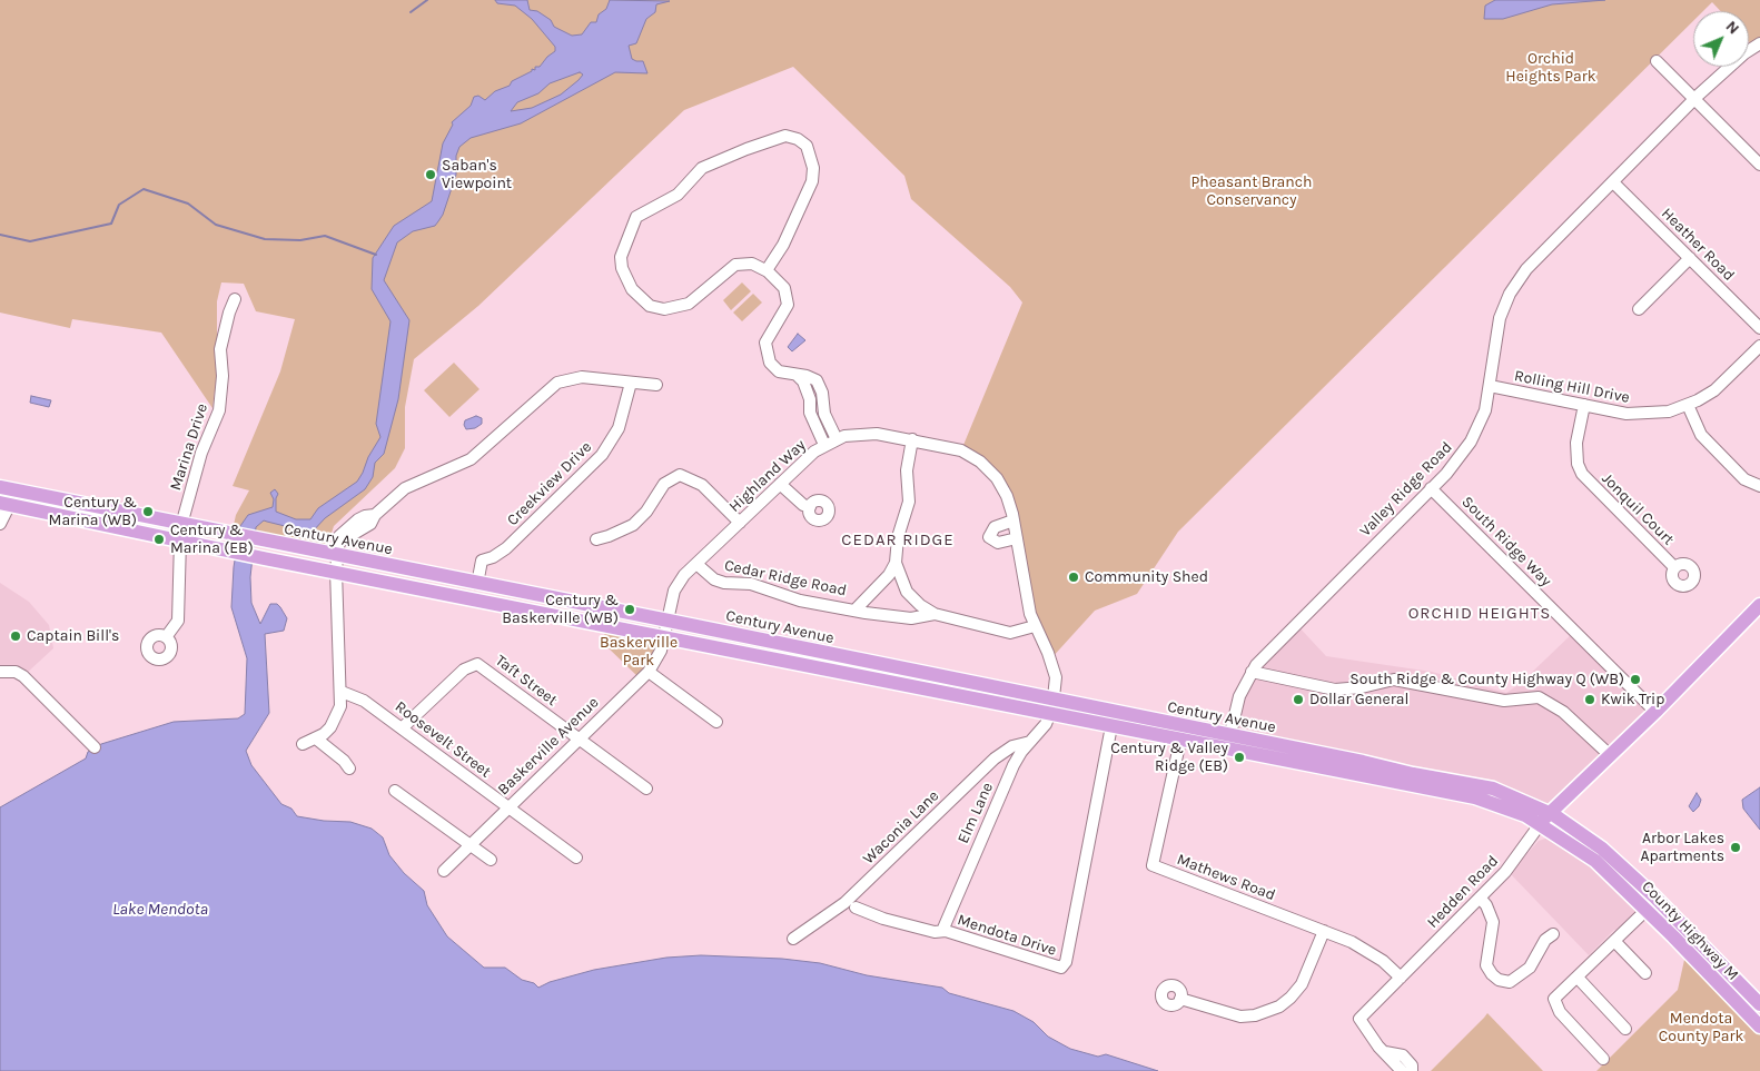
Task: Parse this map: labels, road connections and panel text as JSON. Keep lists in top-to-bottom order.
{
  "streets": {
    "main road": ["Century Avenue", "County Highway M"],
    "street": [
      "Heather Road",
      "Rolling Hill Drive",
      "Marina Drive",
      "Highland Way",
      "Creekview Drive",
      "Valley Ridge Road",
      "Jonquil Court",
      "South Ridge Way",
      "Cedar Ridge Road",
      "Taft Street",
      "Roosevelt Street",
      "Baskerville Avenue",
      "Elm Lane",
      "Waconia Lane",
      "Mathews Road",
      "Hedden Road",
      "Mendota Drive"
    ]
  },
  "crossings": [
    ["Heather Road", "Valley Ridge Road"],
    ["Rolling Hill Drive", "Valley Ridge Road"],
    ["Rolling Hill Drive", "Jonquil Court"],
    ["Marina Drive", "Century Avenue"],
    ["Highland Way", "Century Avenue"],
    ["Highland Way", "Cedar Ridge Road"],
    ["Highland Way", "Baskerville Avenue"],
    ["Highland Way", "Elm Lane"],
    ["Creekview Drive", "Century Avenue"],
    ["Valley Ridge Road", "Century Avenue"],
    ["Valley Ridge Road", "South Ridge Way"],
    ["Century Avenue", "Baskerville Avenue"],
    ["Century Avenue", "Elm Lane"],
    ["Century Avenue", "Mathews Road"],
    ["Century Avenue", "Hedden Road"],
    ["Century Avenue", "County Highway M"],
    ["Century Avenue", "Mendota Drive"],
    ["Taft Street", "Roosevelt Street"],
    ["Taft Street", "Baskerville Avenue"],
    ["Roosevelt Street", "Baskerville Avenue"],
    ["Elm Lane", "Waconia Lane"],
    ["Elm Lane", "Mendota Drive"],
    ["Mathews Road", "Hedden Road"],
    ["Hedden Road", "County Highway M"]
  ],
  "districts": ["CEDAR RIDGE", "ORCHID HEIGHTS"],
  "water": ["Lake Mendota"],
  "parks": [
    "Orchid Heights Park",
    "Pheasant Branch Conservancy",
    "Baskerville Park",
    "Mendota County Park"
  ],
  "places": [
    "Saban's Viewpoint",
    "Century & Marina (WB)",
    "Century & Marina (EB)",
    "Community Shed",
    "Century & Baskerville (WB)",
    "Captain Bill's",
    "South Ridge & County Highway Q (WB)",
    "Dollar General",
    "Kwik Trip",
    "Century & Valley Ridge (EB)",
    "Arbor Lakes Apartments"
  ],
  "north": "top right"
}
